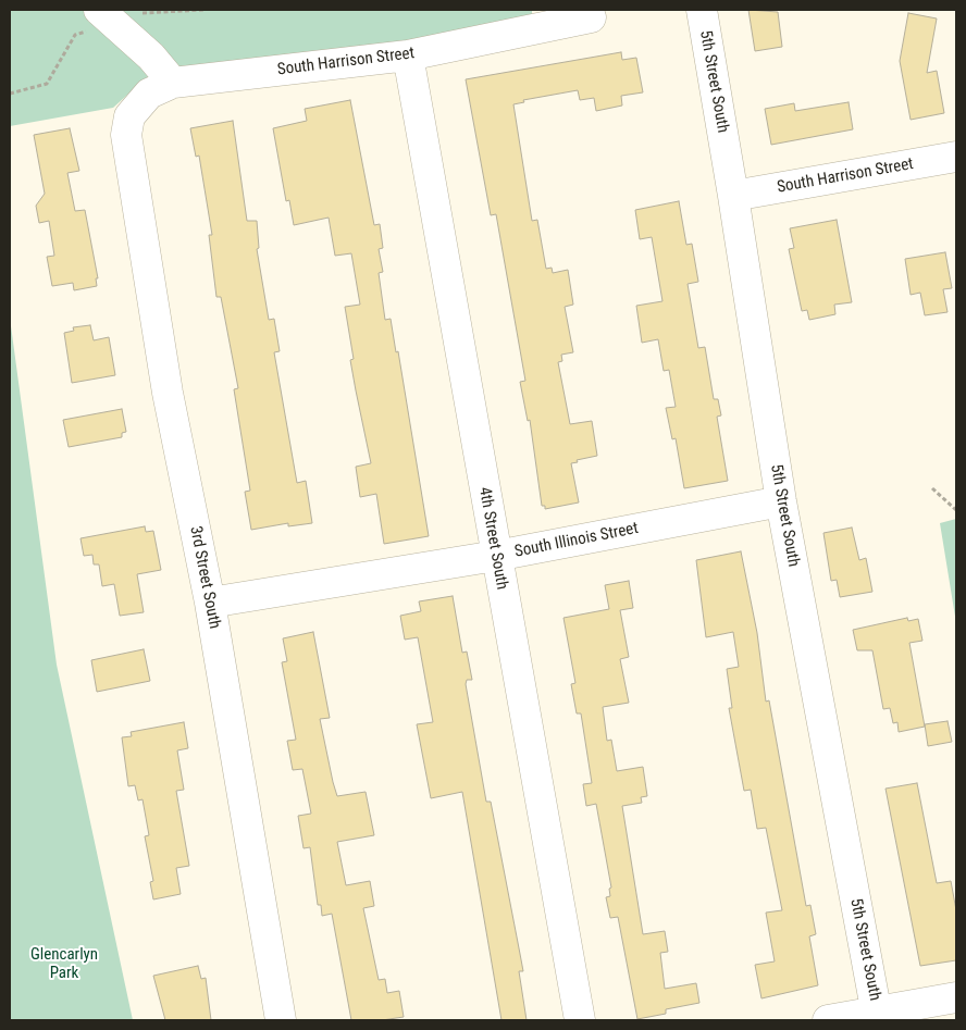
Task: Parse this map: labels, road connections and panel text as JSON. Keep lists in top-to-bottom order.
{
  "streets": {
    "street": [
      "South Harrison Street",
      "5th Street South",
      "4th Street South",
      "South Illinois Street",
      "3rd Street South"
    ]
  },
  "crossings": [
    ["South Harrison Street", "5th Street South"],
    ["South Harrison Street", "4th Street South"],
    ["South Harrison Street", "3rd Street South"],
    ["5th Street South", "South Illinois Street"],
    ["4th Street South", "South Illinois Street"],
    ["South Illinois Street", "3rd Street South"]
  ],
  "parks": ["Glencarlyn Park"]
}
